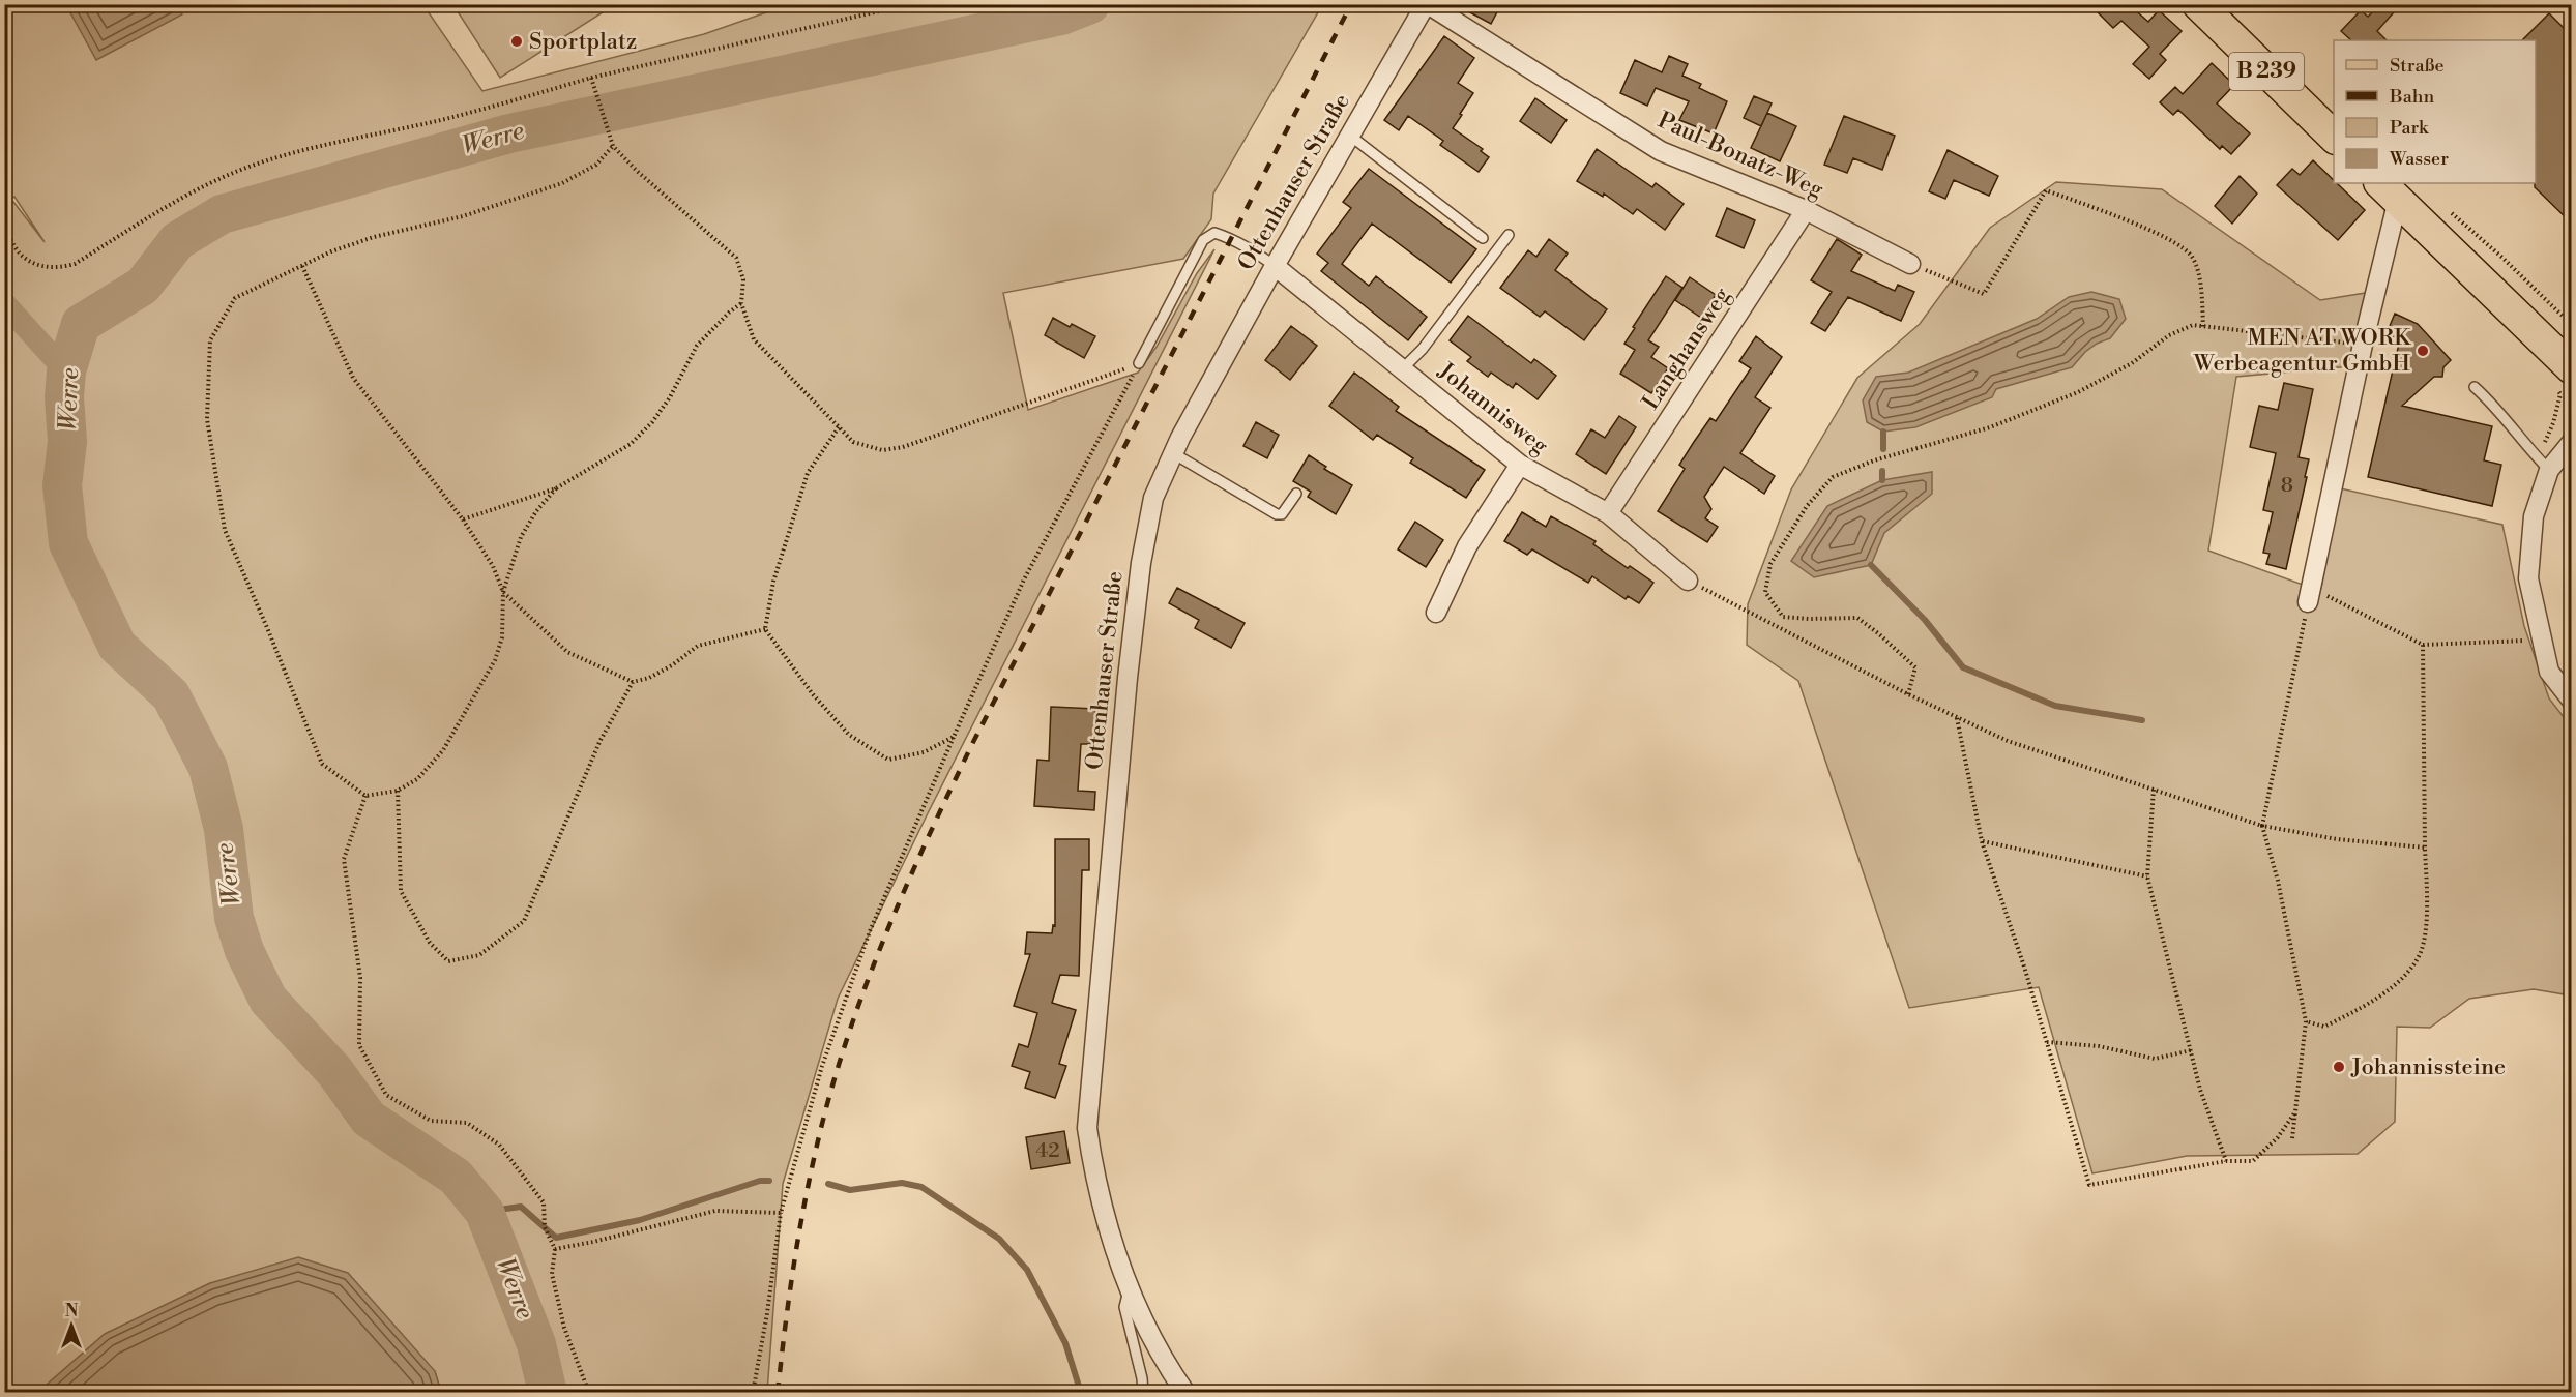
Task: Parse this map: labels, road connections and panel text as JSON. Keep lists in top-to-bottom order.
{
  "streets": {
    "main road": ["B 239"],
    "street": [
      "Paul-Bonatz-Weg",
      "Ottenhauser Straße",
      "Langhansweg",
      "Johannisweg"
    ]
  },
  "crossings": [
    ["Paul-Bonatz-Weg", "Ottenhauser Straße"],
    ["Paul-Bonatz-Weg", "Langhansweg"],
    ["Ottenhauser Straße", "Johannisweg"],
    ["Langhansweg", "Johannisweg"]
  ],
  "water": ["Werre"],
  "places": ["Sportplatz", "MEN AT WORK Werbeagentur GmbH", "Johannissteine"],
  "house_numbers": ["8", "42"],
  "legend": [
    "Straße",
    "Bahn",
    "Park",
    "Wasser"
  ],
  "north": "top"
}
